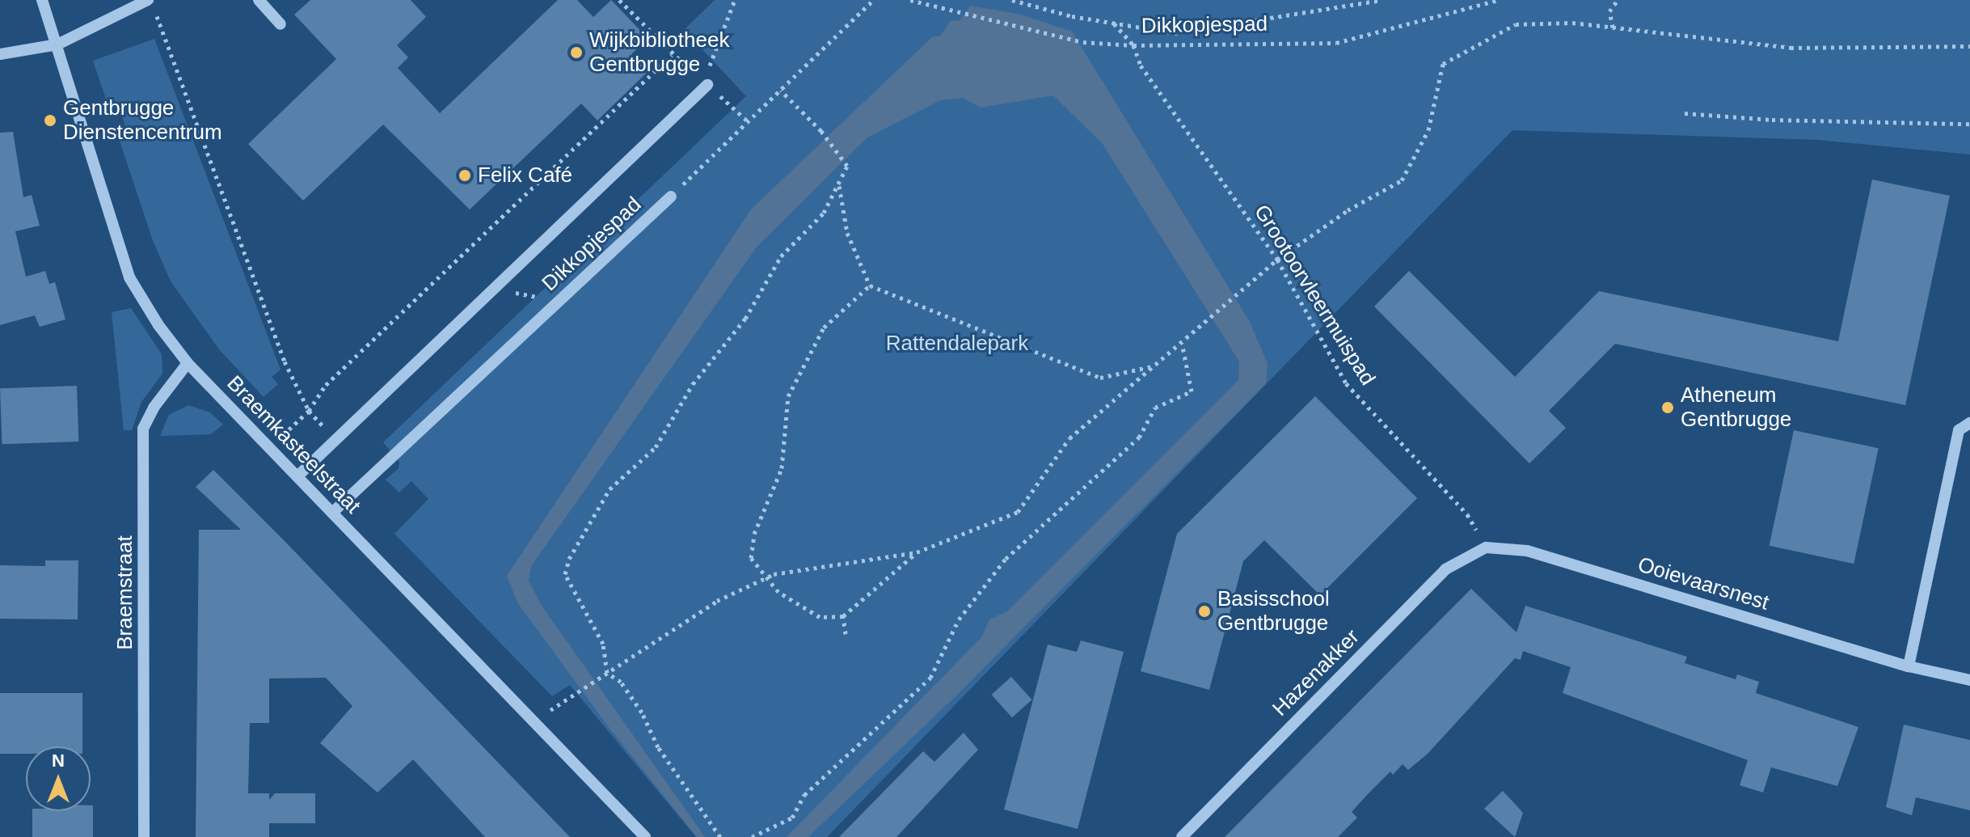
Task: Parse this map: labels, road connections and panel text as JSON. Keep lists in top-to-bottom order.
{
  "streets": {
    "street": [
      "Dikkopjespad",
      "Braemkasteelstraat",
      "Ooievaarsnest",
      "Braemstraat",
      "Hazenakker"
    ],
    "path": ["Grootoorvleermuispad"]
  },
  "crossings": [
    ["Dikkopjespad", "Grootoorvleermuispad"],
    ["Dikkopjespad", "Braemkasteelstraat"],
    ["Grootoorvleermuispad", "Ooievaarsnest"],
    ["Grootoorvleermuispad", "Hazenakker"],
    ["Braemkasteelstraat", "Braemstraat"],
    ["Ooievaarsnest", "Hazenakker"]
  ],
  "parks": ["Rattendalepark"],
  "places": [
    "Wijkbibliotheek Gentbrugge",
    "Gentbrugge Dienstencentrum",
    "Felix Café",
    "Atheneum Gentbrugge",
    "Basisschool Gentbrugge"
  ],
  "north": "top"
}
